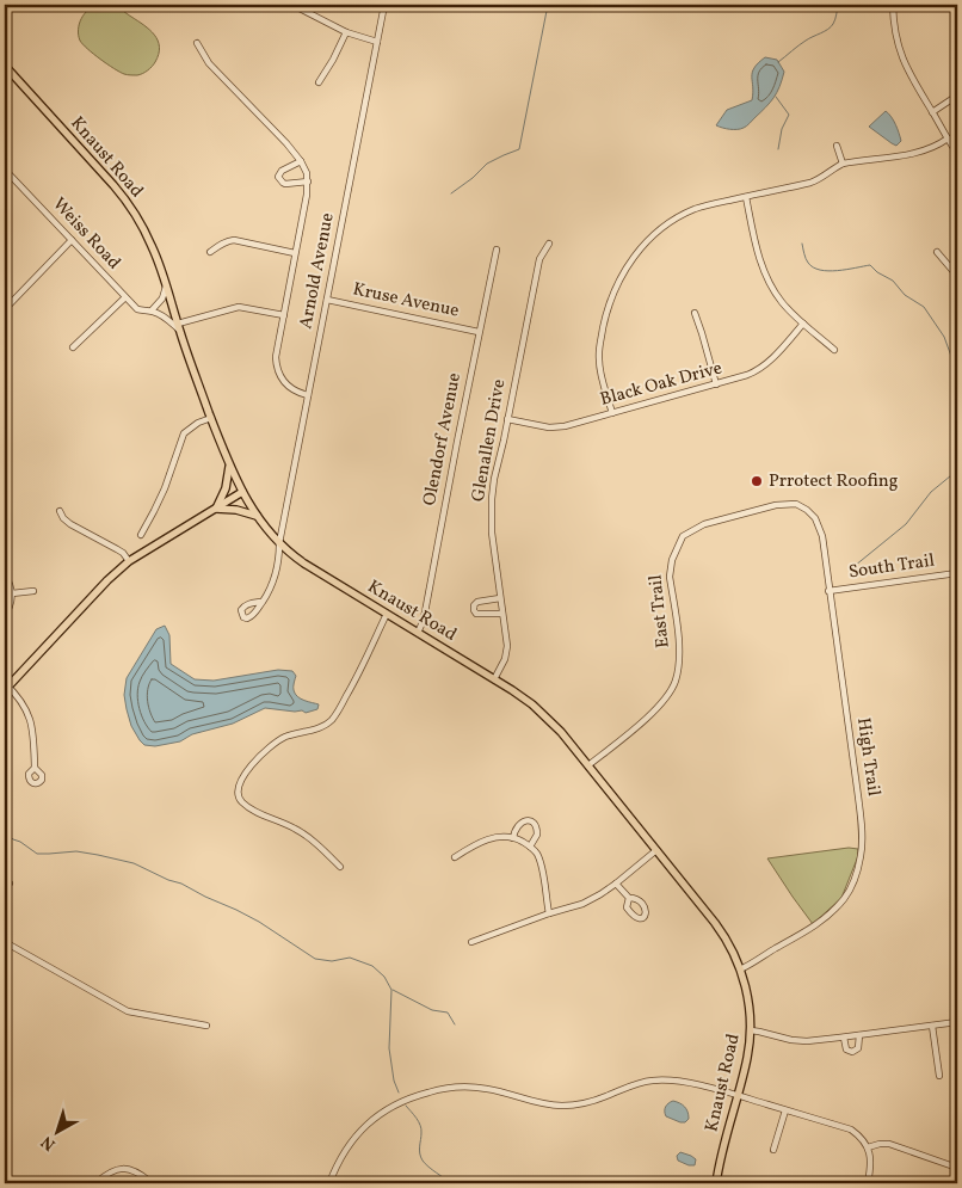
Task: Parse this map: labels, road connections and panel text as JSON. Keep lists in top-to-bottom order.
{
  "streets": {
    "main road": ["Knaust Road"],
    "street": [
      "Weiss Road",
      "Arnold Avenue",
      "Kruse Avenue",
      "Black Oak Drive",
      "Olendorf Avenue",
      "Glenallen Drive",
      "South Trail",
      "East Trail",
      "High Trail"
    ]
  },
  "crossings": [
    ["Knaust Road", "Weiss Road"],
    ["Knaust Road", "Arnold Avenue"],
    ["Knaust Road", "Olendorf Avenue"],
    ["Knaust Road", "Glenallen Drive"],
    ["Knaust Road", "East Trail"],
    ["Knaust Road", "High Trail"],
    ["Arnold Avenue", "Kruse Avenue"],
    ["Kruse Avenue", "Olendorf Avenue"],
    ["Black Oak Drive", "Glenallen Drive"],
    ["South Trail", "High Trail"],
    ["East Trail", "High Trail"]
  ],
  "places": ["Prrotect Roofing"],
  "north": "bottom left"
}
